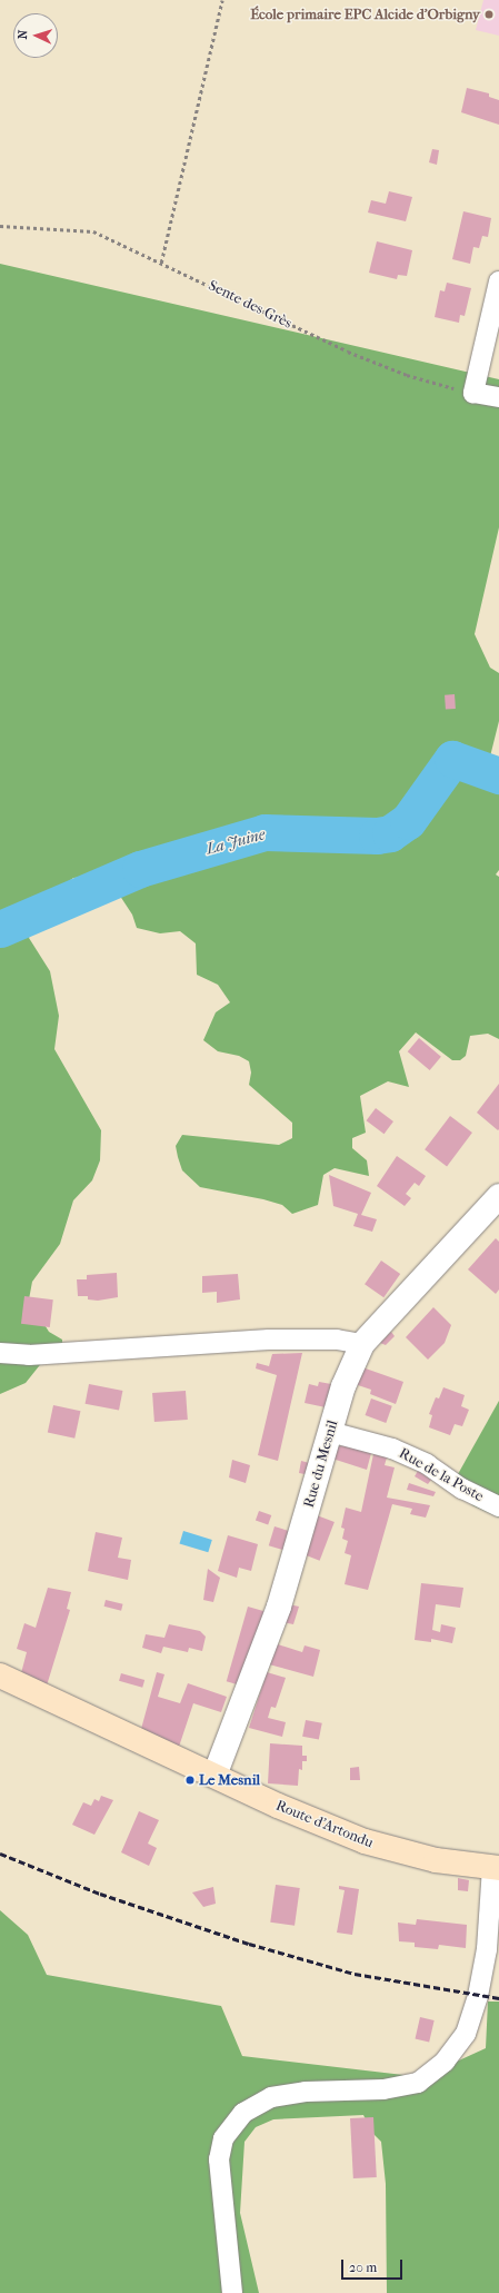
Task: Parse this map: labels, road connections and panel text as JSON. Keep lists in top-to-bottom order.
{
  "streets": {
    "main road": ["Route d'Artondu"],
    "street": ["Rue du Mesnil", "Rue de la Poste"],
    "path": ["Sente des Grès"]
  },
  "crossings": [
    ["Rue du Mesnil", "Rue de la Poste"],
    ["Rue du Mesnil", "Route d'Artondu"]
  ],
  "water": ["La Juine"],
  "places": ["École primaire EPC Alcide d'Orbigny", "Le Mesnil"],
  "scale_bar": "20 m",
  "north": "left"
}
